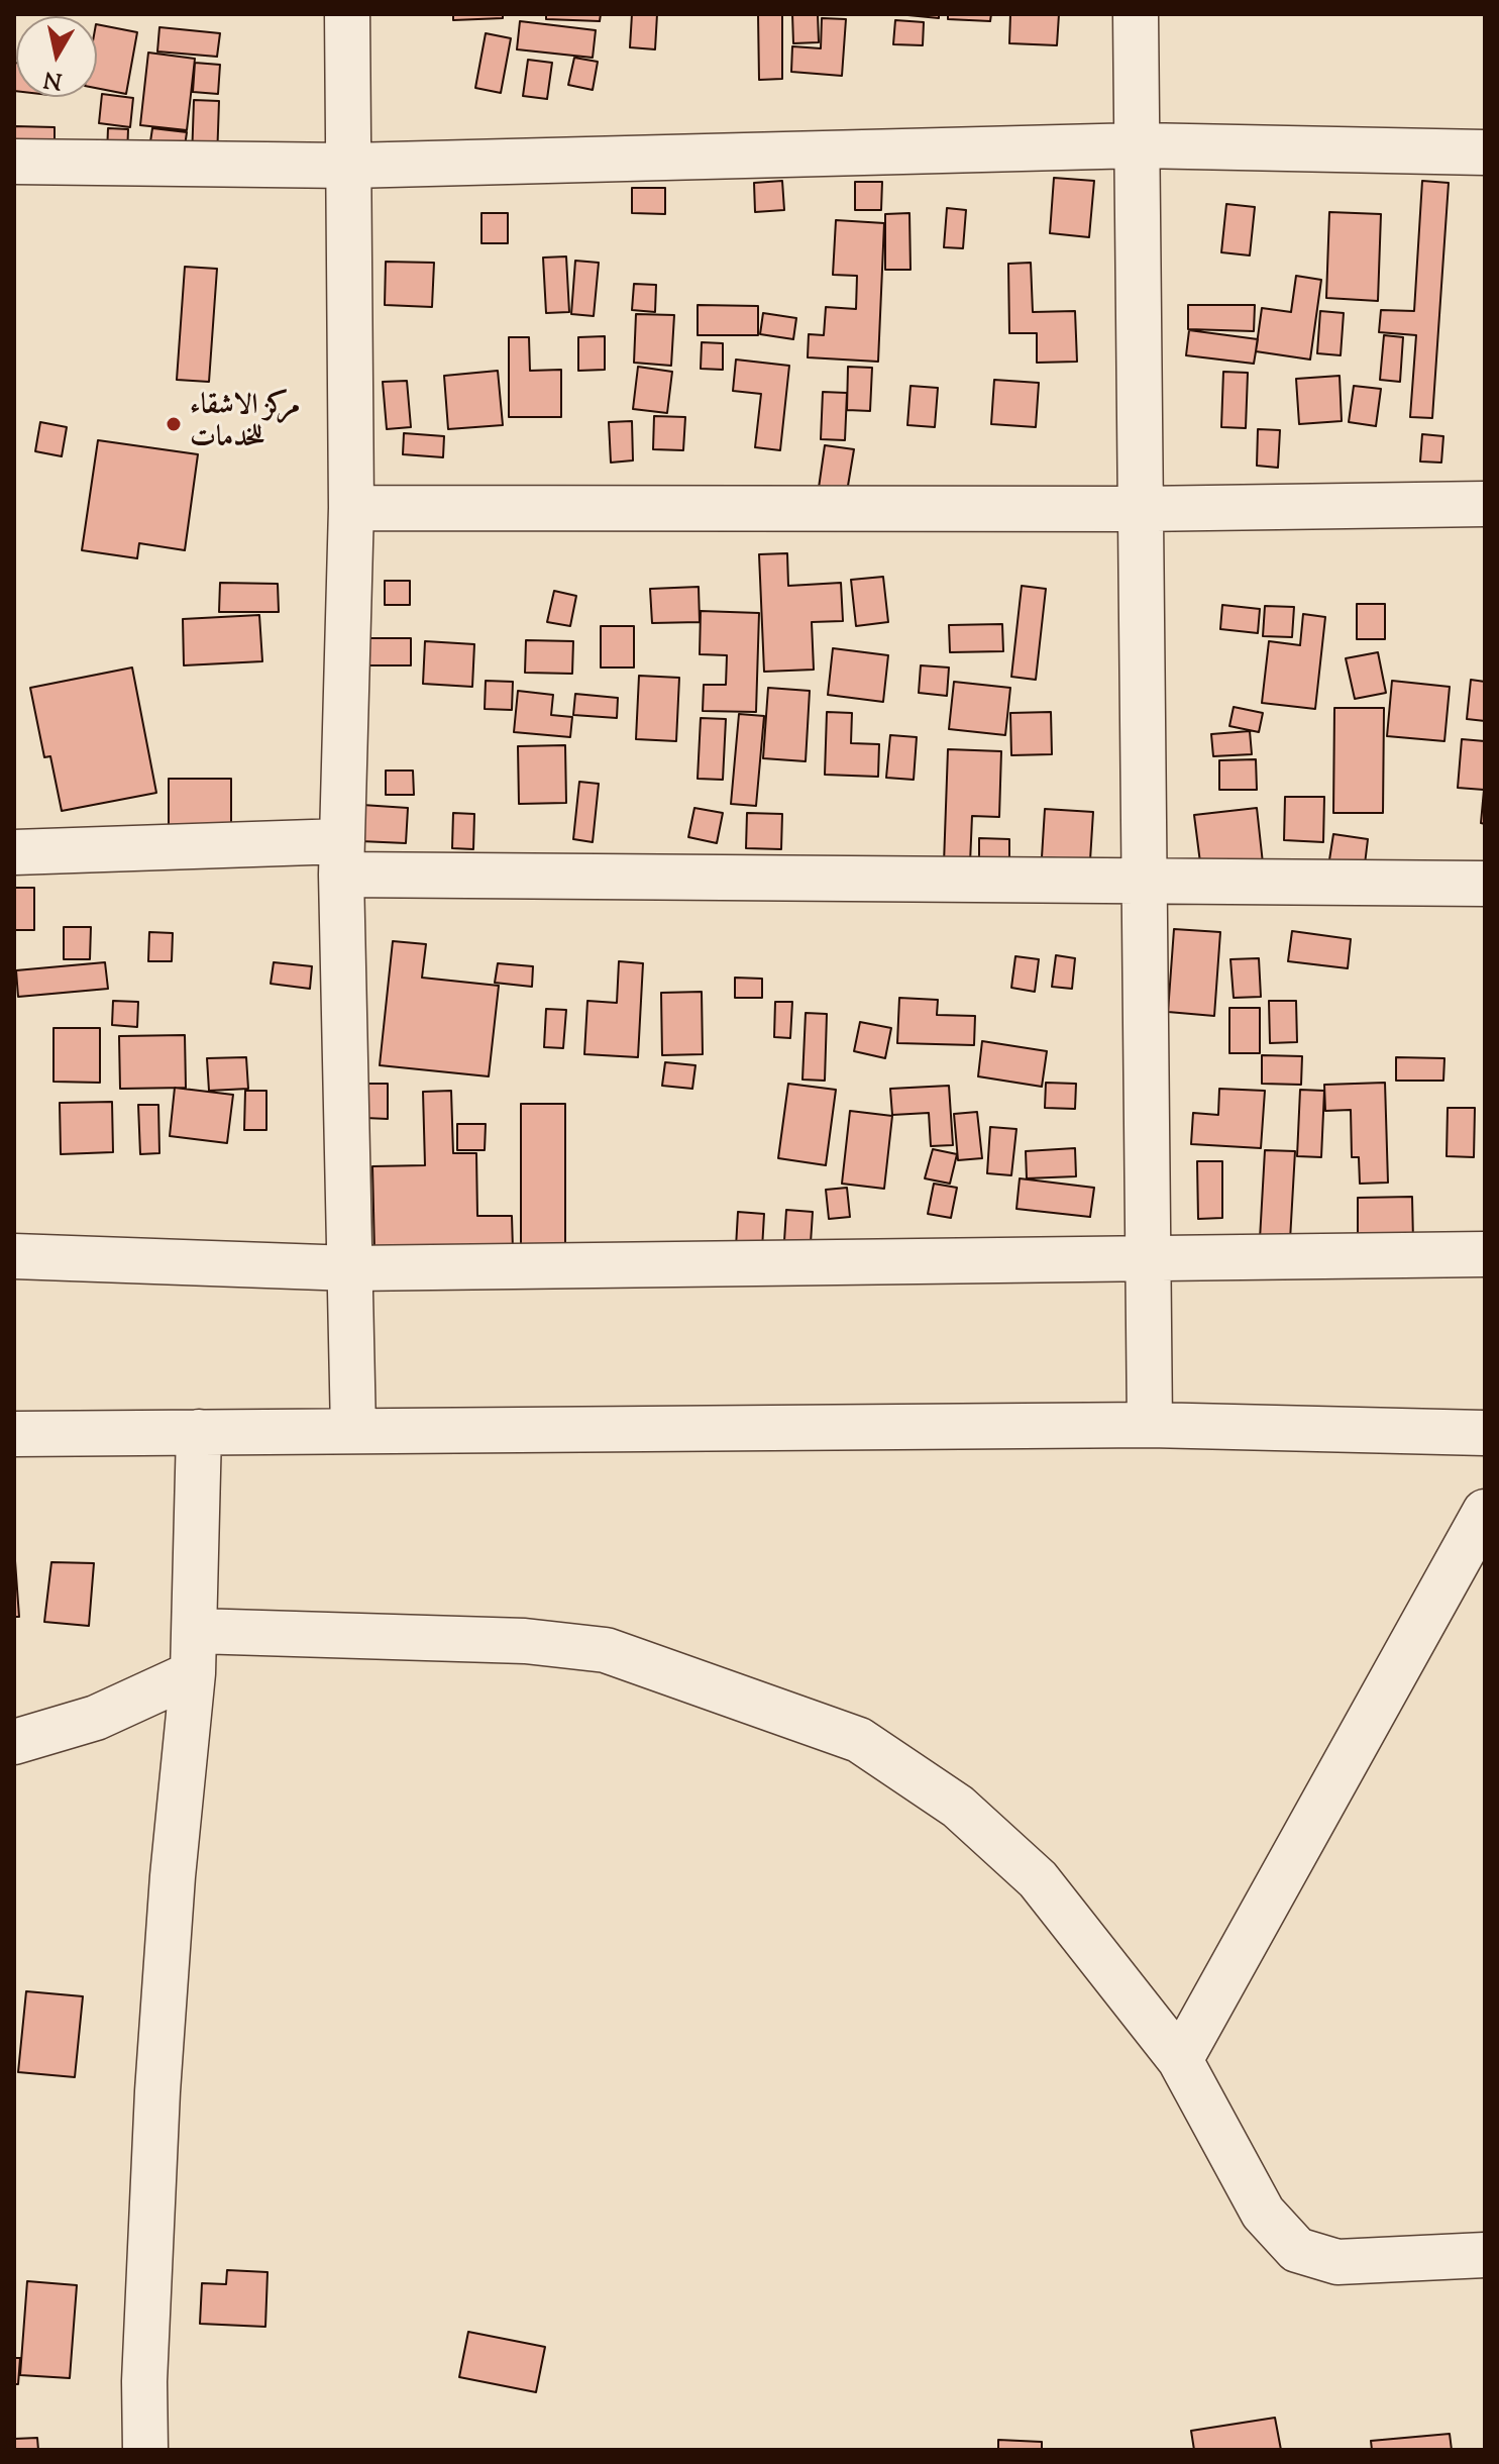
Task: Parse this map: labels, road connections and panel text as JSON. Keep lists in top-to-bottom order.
{
  "places": ["مركز الاشقاء للخدمات"],
  "north": "bottom"
}
